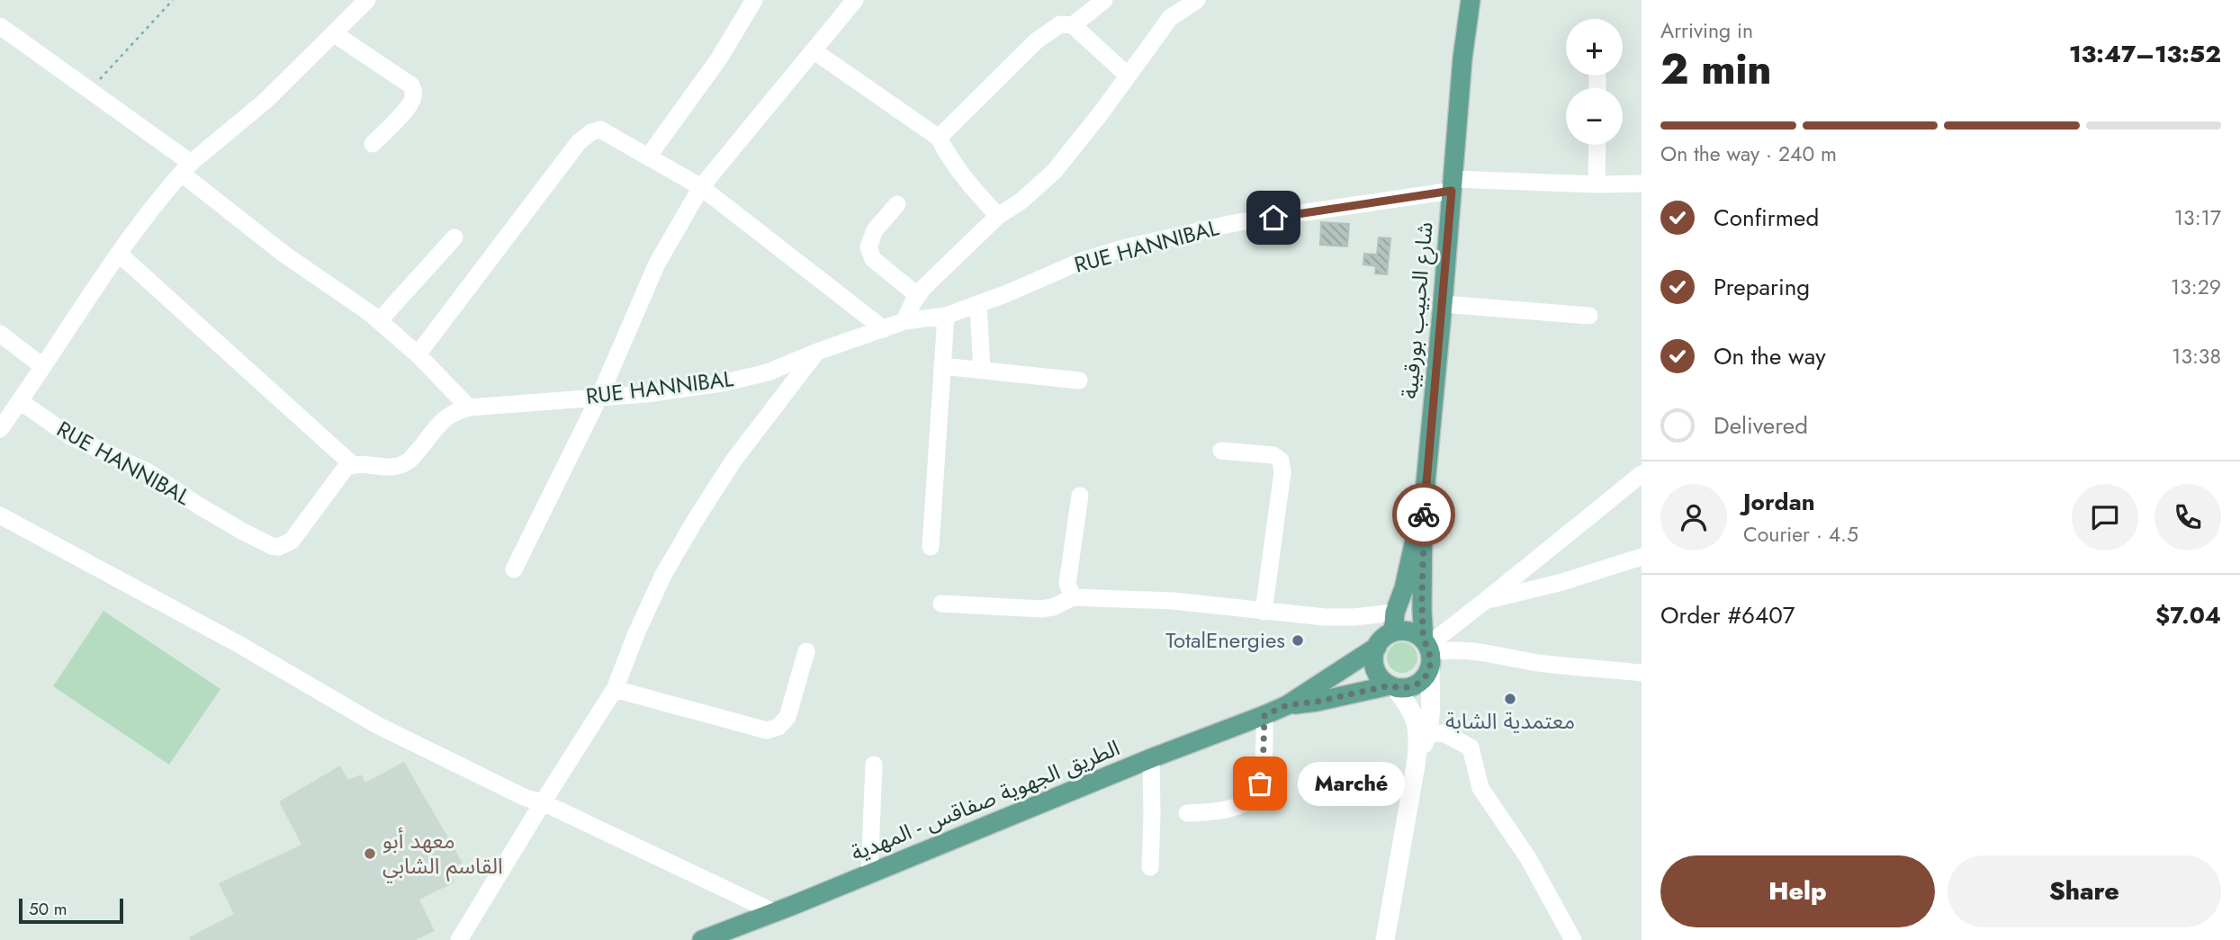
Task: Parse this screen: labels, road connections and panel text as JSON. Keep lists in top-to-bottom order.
{
  "streets": {
    "main road": ["شارع الحبيب بورقيبة", "الطريق الجهوية صفاقس - المهدية"],
    "street": ["RUE HANNIBAL"]
  },
  "crossings": [
    ["RUE HANNIBAL", "شارع الحبيب بورقيبة"],
    ["شارع الحبيب بورقيبة", "الطريق الجهوية صفاقس - المهدية"]
  ],
  "places": [
    "TotalEnergies",
    "معتمدية الشابة",
    "Marché",
    "معهد أبو القاسم الشابي"
  ],
  "scale_bar": "50 m",
  "page": {
    "heading": ["2 min", "Arriving in", "13:47–13:52"],
    "panel": [
      "Jordan",
      "Courier · 4.5",
      "Order #6407",
      "$7.04"
    ],
    "map_buttons": ["+", "−"],
    "bar": "On the way · 240 m",
    "list": [
      ["Confirmed", "13:17"],
      ["Preparing", "13:29"],
      ["On the way", "13:38"],
      "Delivered"
    ],
    "bubble": "Marché",
    "buttons": ["Help", "Share"],
    "scale": "50 m"
  }
}
